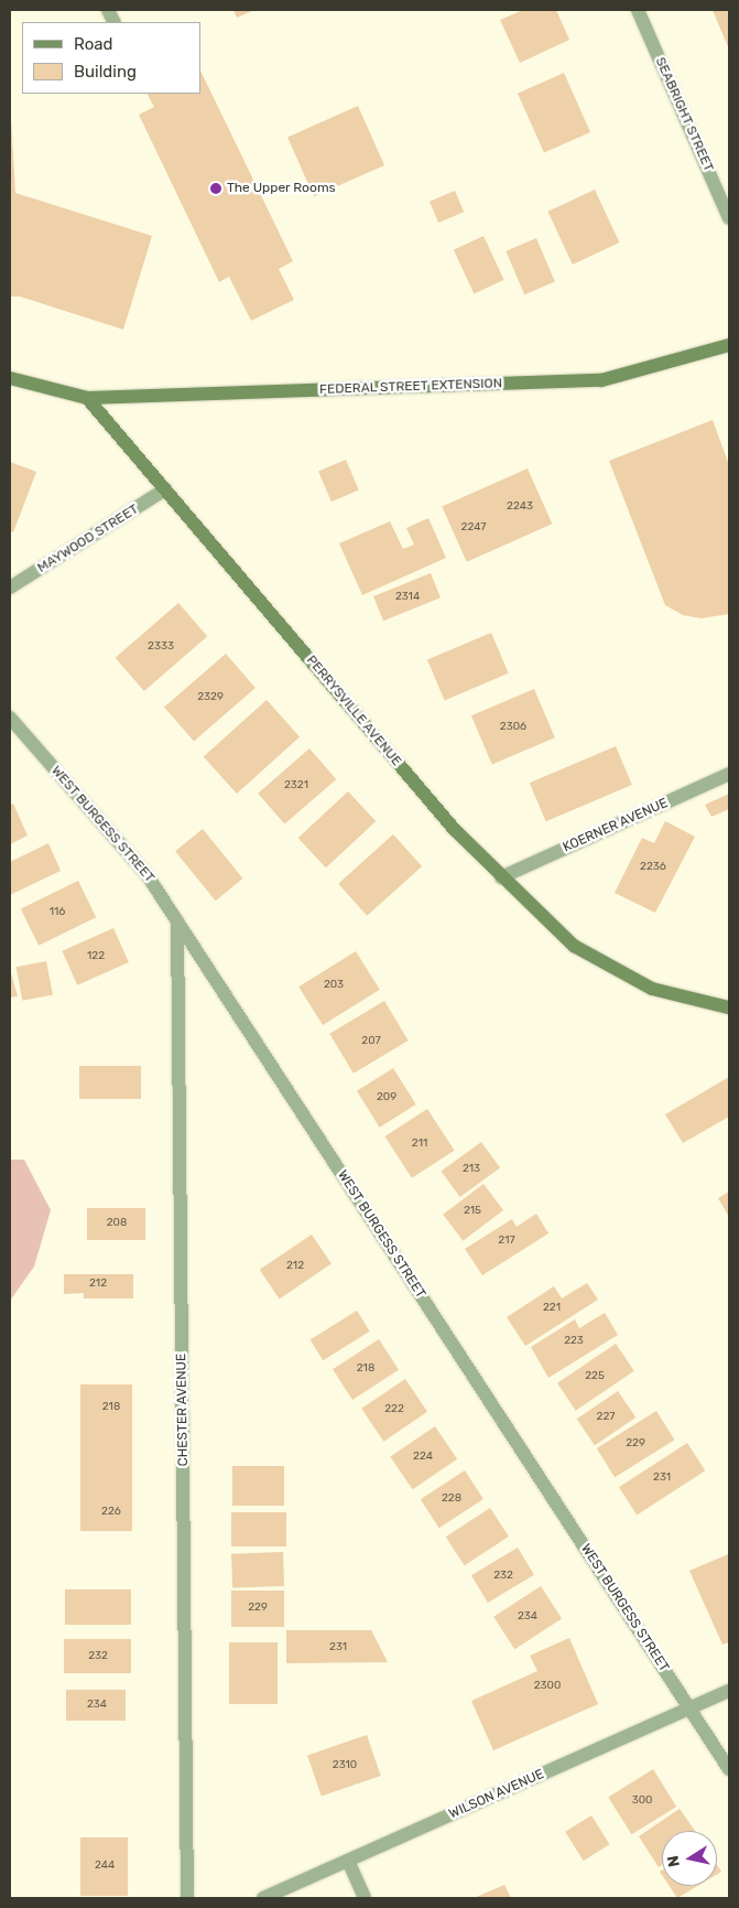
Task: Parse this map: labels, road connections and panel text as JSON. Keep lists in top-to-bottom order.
{
  "streets": {
    "street": [
      "SEABRIGHT STREET",
      "FEDERAL STREET EXTENSION",
      "MAYWOOD STREET",
      "PERRYSVILLE AVENUE",
      "WEST BURGESS STREET",
      "KOERNER AVENUE",
      "CHESTER AVENUE",
      "WILSON AVENUE"
    ]
  },
  "crossings": [
    ["FEDERAL STREET EXTENSION", "PERRYSVILLE AVENUE"],
    ["MAYWOOD STREET", "PERRYSVILLE AVENUE"],
    ["PERRYSVILLE AVENUE", "KOERNER AVENUE"],
    ["WEST BURGESS STREET", "CHESTER AVENUE"],
    ["WEST BURGESS STREET", "WILSON AVENUE"]
  ],
  "places": ["The Upper Rooms"],
  "house_numbers": [
    "2243",
    "2247",
    "2314",
    "2333",
    "2329",
    "2306",
    "2321",
    "2236",
    "116",
    "122",
    "203",
    "207",
    "209",
    "211",
    "213",
    "215",
    "208",
    "217",
    "212",
    "212",
    "221",
    "223",
    "218",
    "225",
    "218",
    "222",
    "227",
    "229",
    "224",
    "231",
    "228",
    "226",
    "232",
    "229",
    "234",
    "231",
    "232",
    "2300",
    "234",
    "2310",
    "300",
    "244"
  ],
  "legend": ["Road", "Building"],
  "north": "left"
}
